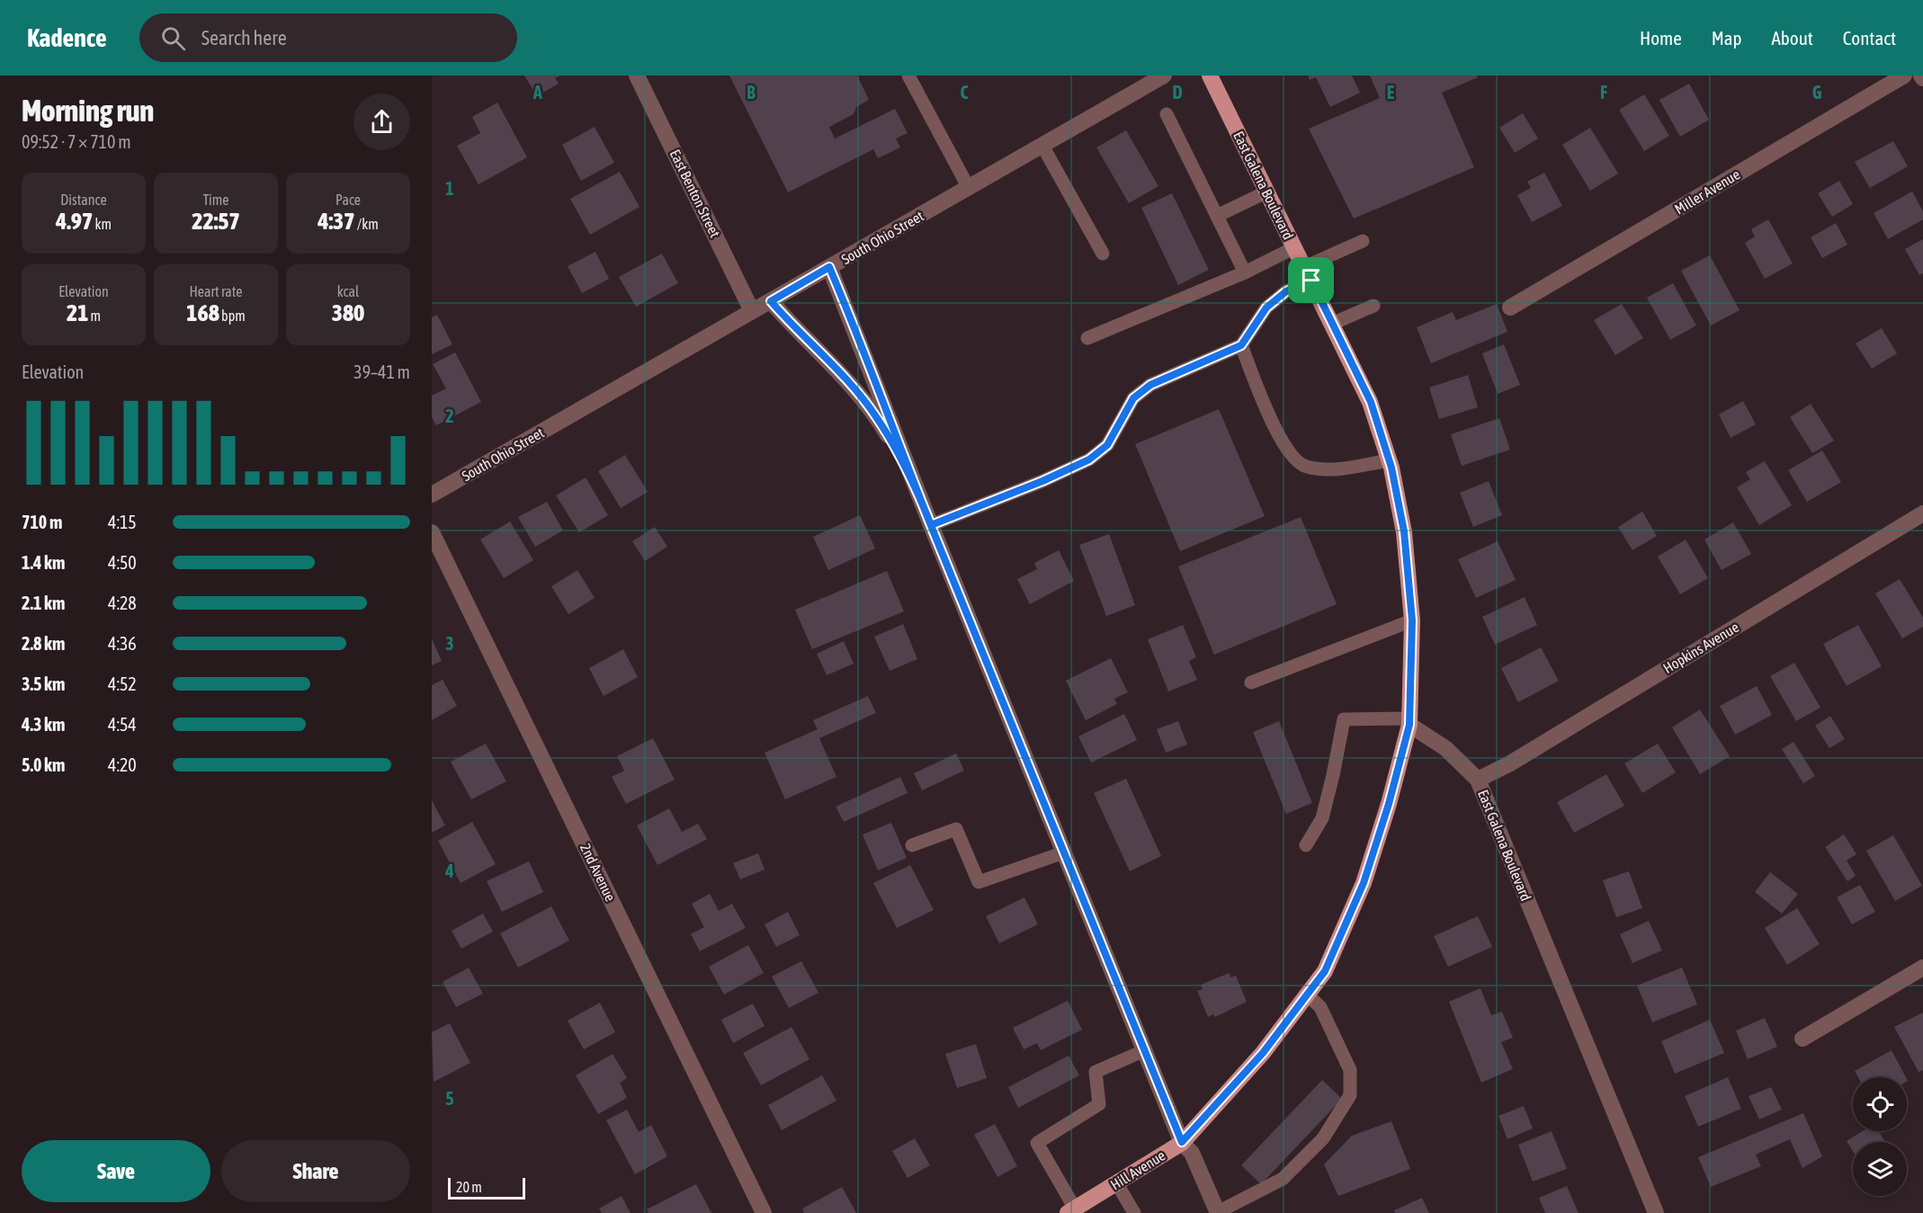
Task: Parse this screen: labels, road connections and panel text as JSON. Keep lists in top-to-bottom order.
{
  "streets": {
    "main road": ["East Galena Boulevard", "Hill Avenue"],
    "street": [
      "Miller Avenue",
      "East Benton Street",
      "South Ohio Street",
      "Hopkins Avenue",
      "2nd Avenue"
    ]
  },
  "crossings": [
    ["East Galena Boulevard", "Hopkins Avenue"],
    ["East Galena Boulevard", "Hill Avenue"],
    ["East Benton Street", "South Ohio Street"]
  ],
  "scale_bar": "20 m",
  "page": {
    "header": "Kadence",
    "search": "Search here",
    "nav": [
      "Home",
      "Map",
      "About",
      "Contact"
    ],
    "heading": ["Morning run", "09:52 · 7 × 710 m"],
    "stats": [
      ["Distance", "4.97 km"],
      ["Time", "22:57"],
      ["Pace", "4:37 /km"],
      ["Elevation", "21 m"],
      ["Heart rate", "168 bpm"],
      ["kcal", "380"]
    ],
    "chart": ["Elevation", "39–41 m"],
    "list": [
      {
        "name": "710 m",
        "note": "4:15"
      },
      {
        "name": "1.4 km",
        "note": "4:50"
      },
      {
        "name": "2.1 km",
        "note": "4:28"
      },
      {
        "name": "2.8 km",
        "note": "4:36"
      },
      {
        "name": "3.5 km",
        "note": "4:52"
      },
      {
        "name": "4.3 km",
        "note": "4:54"
      },
      {
        "name": "5.0 km",
        "note": "4:20"
      }
    ],
    "buttons": ["Save", "Share"],
    "scale": "20 m"
  },
  "grid": {
    "columns": [
      "A",
      "B",
      "C",
      "D",
      "E",
      "F",
      "G"
    ],
    "rows": [
      "1",
      "2",
      "3",
      "4",
      "5"
    ]
  }
}
